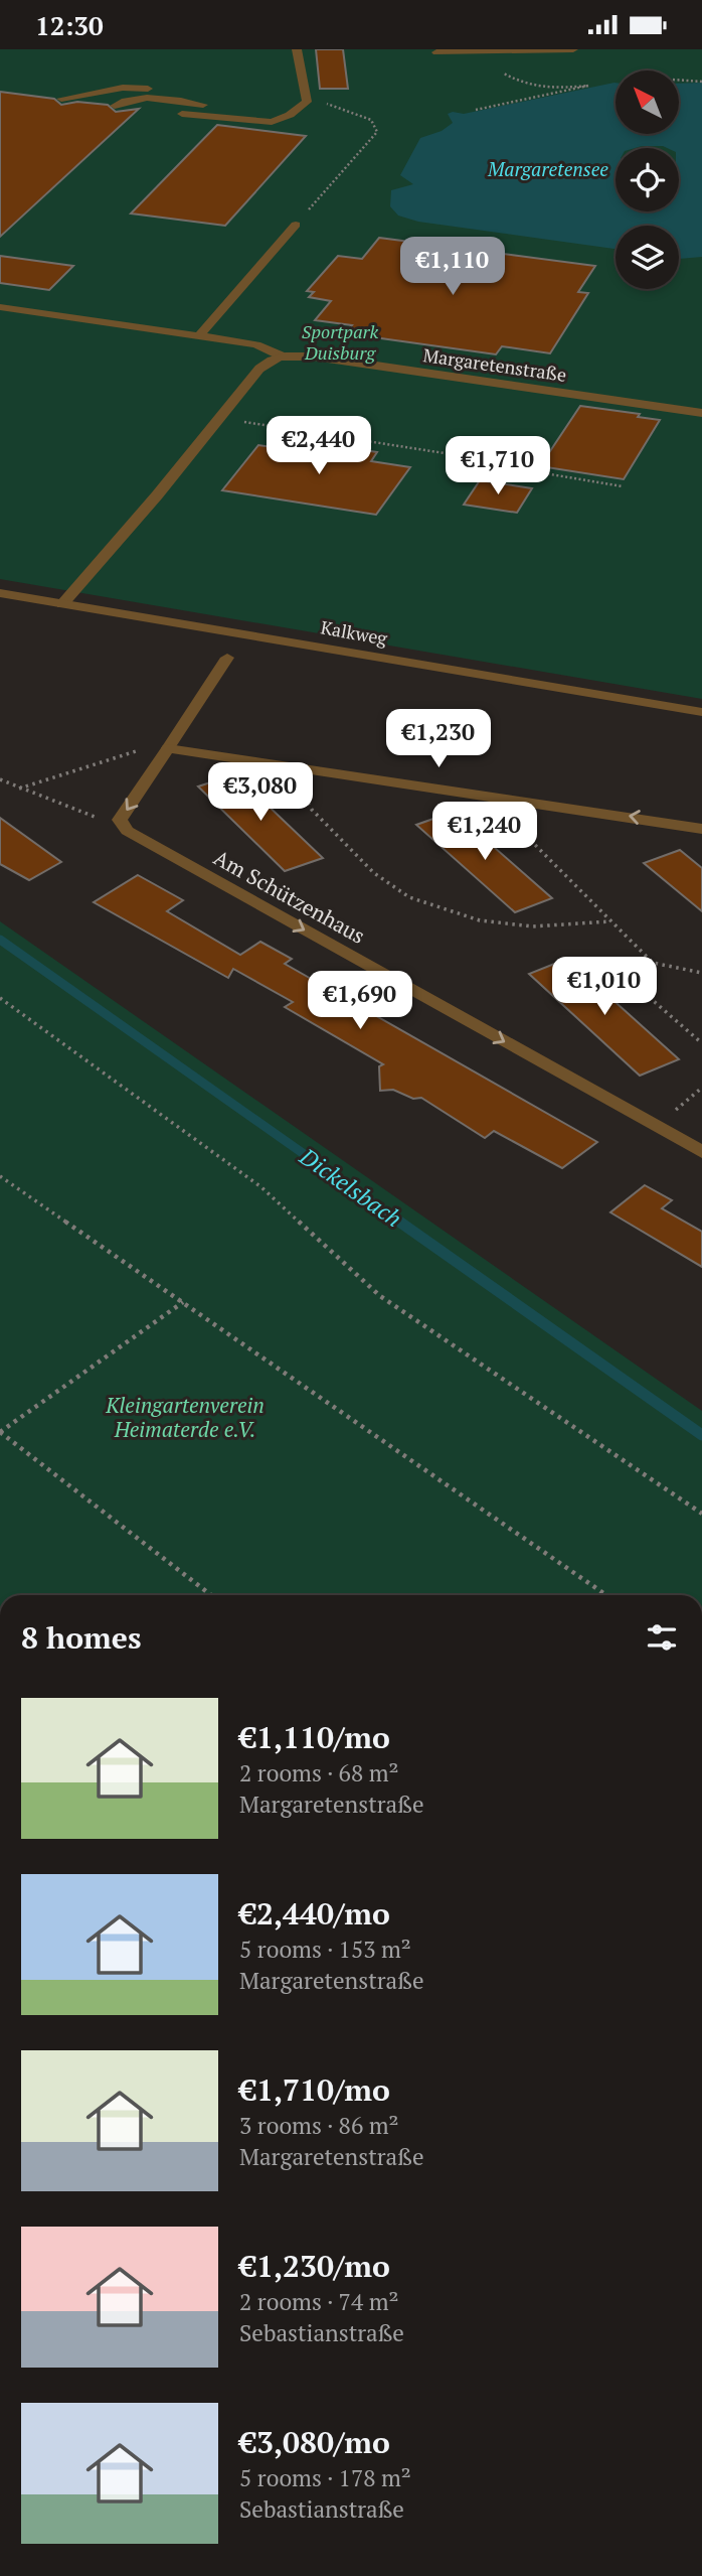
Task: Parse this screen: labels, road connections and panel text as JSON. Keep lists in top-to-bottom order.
{
  "streets": {
    "street": ["Margaretenstraße", "Kalkweg", "Am Schützenhaus"]
  },
  "one_way": ["Am Schützenhaus"],
  "water": ["Margaretensee", "Dickelsbach"],
  "parks": ["Sportpark Duisburg", "Kleingartenverein Heimaterde e.V."],
  "north": "top left",
  "page": {
    "status": "12:30",
    "price": [
      "€1,110",
      "€2,440",
      "€1,710",
      "€1,230",
      "€3,080",
      "€1,240",
      "€1,010",
      "€1,690"
    ],
    "heading": "8 homes",
    "list": [
      {
        "name": "€1,110/mo",
        "note": "2 rooms · 68 m² · Margaretenstraße"
      },
      {
        "name": "€2,440/mo",
        "note": "5 rooms · 153 m² · Margaretenstraße"
      },
      {
        "name": "€1,710/mo",
        "note": "3 rooms · 86 m² · Margaretenstraße"
      },
      {
        "name": "€1,230/mo",
        "note": "2 rooms · 74 m² · Sebastianstraße"
      },
      {
        "name": "€3,080/mo",
        "note": "5 rooms · 178 m² · Sebastianstraße"
      }
    ]
  }
}
